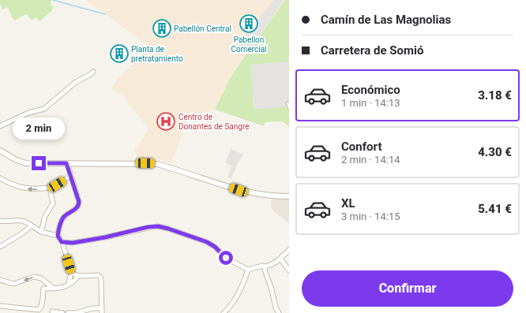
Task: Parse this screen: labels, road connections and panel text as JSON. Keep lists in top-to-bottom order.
{
  "places": {
    "building": ["Pabellon Comercial", "Pabellón Central", "Planta de pretratamiento"],
    "hospital": ["Centro de Donantes de Sangre"]
  },
  "page": {
    "banner": ["Camín de Las Magnolias", "Carretera de Somió"],
    "list": [
      {
        "name": "Económico",
        "note": "1 min · 14:13",
        "value": "3.18 €"
      },
      {
        "name": "Confort",
        "note": "2 min · 14:14",
        "value": "4.30 €"
      },
      {
        "name": "XL",
        "note": "3 min · 14:15",
        "value": "5.41 €"
      }
    ],
    "bubble": "2 min",
    "buttons": "Confirmar"
  }
}
